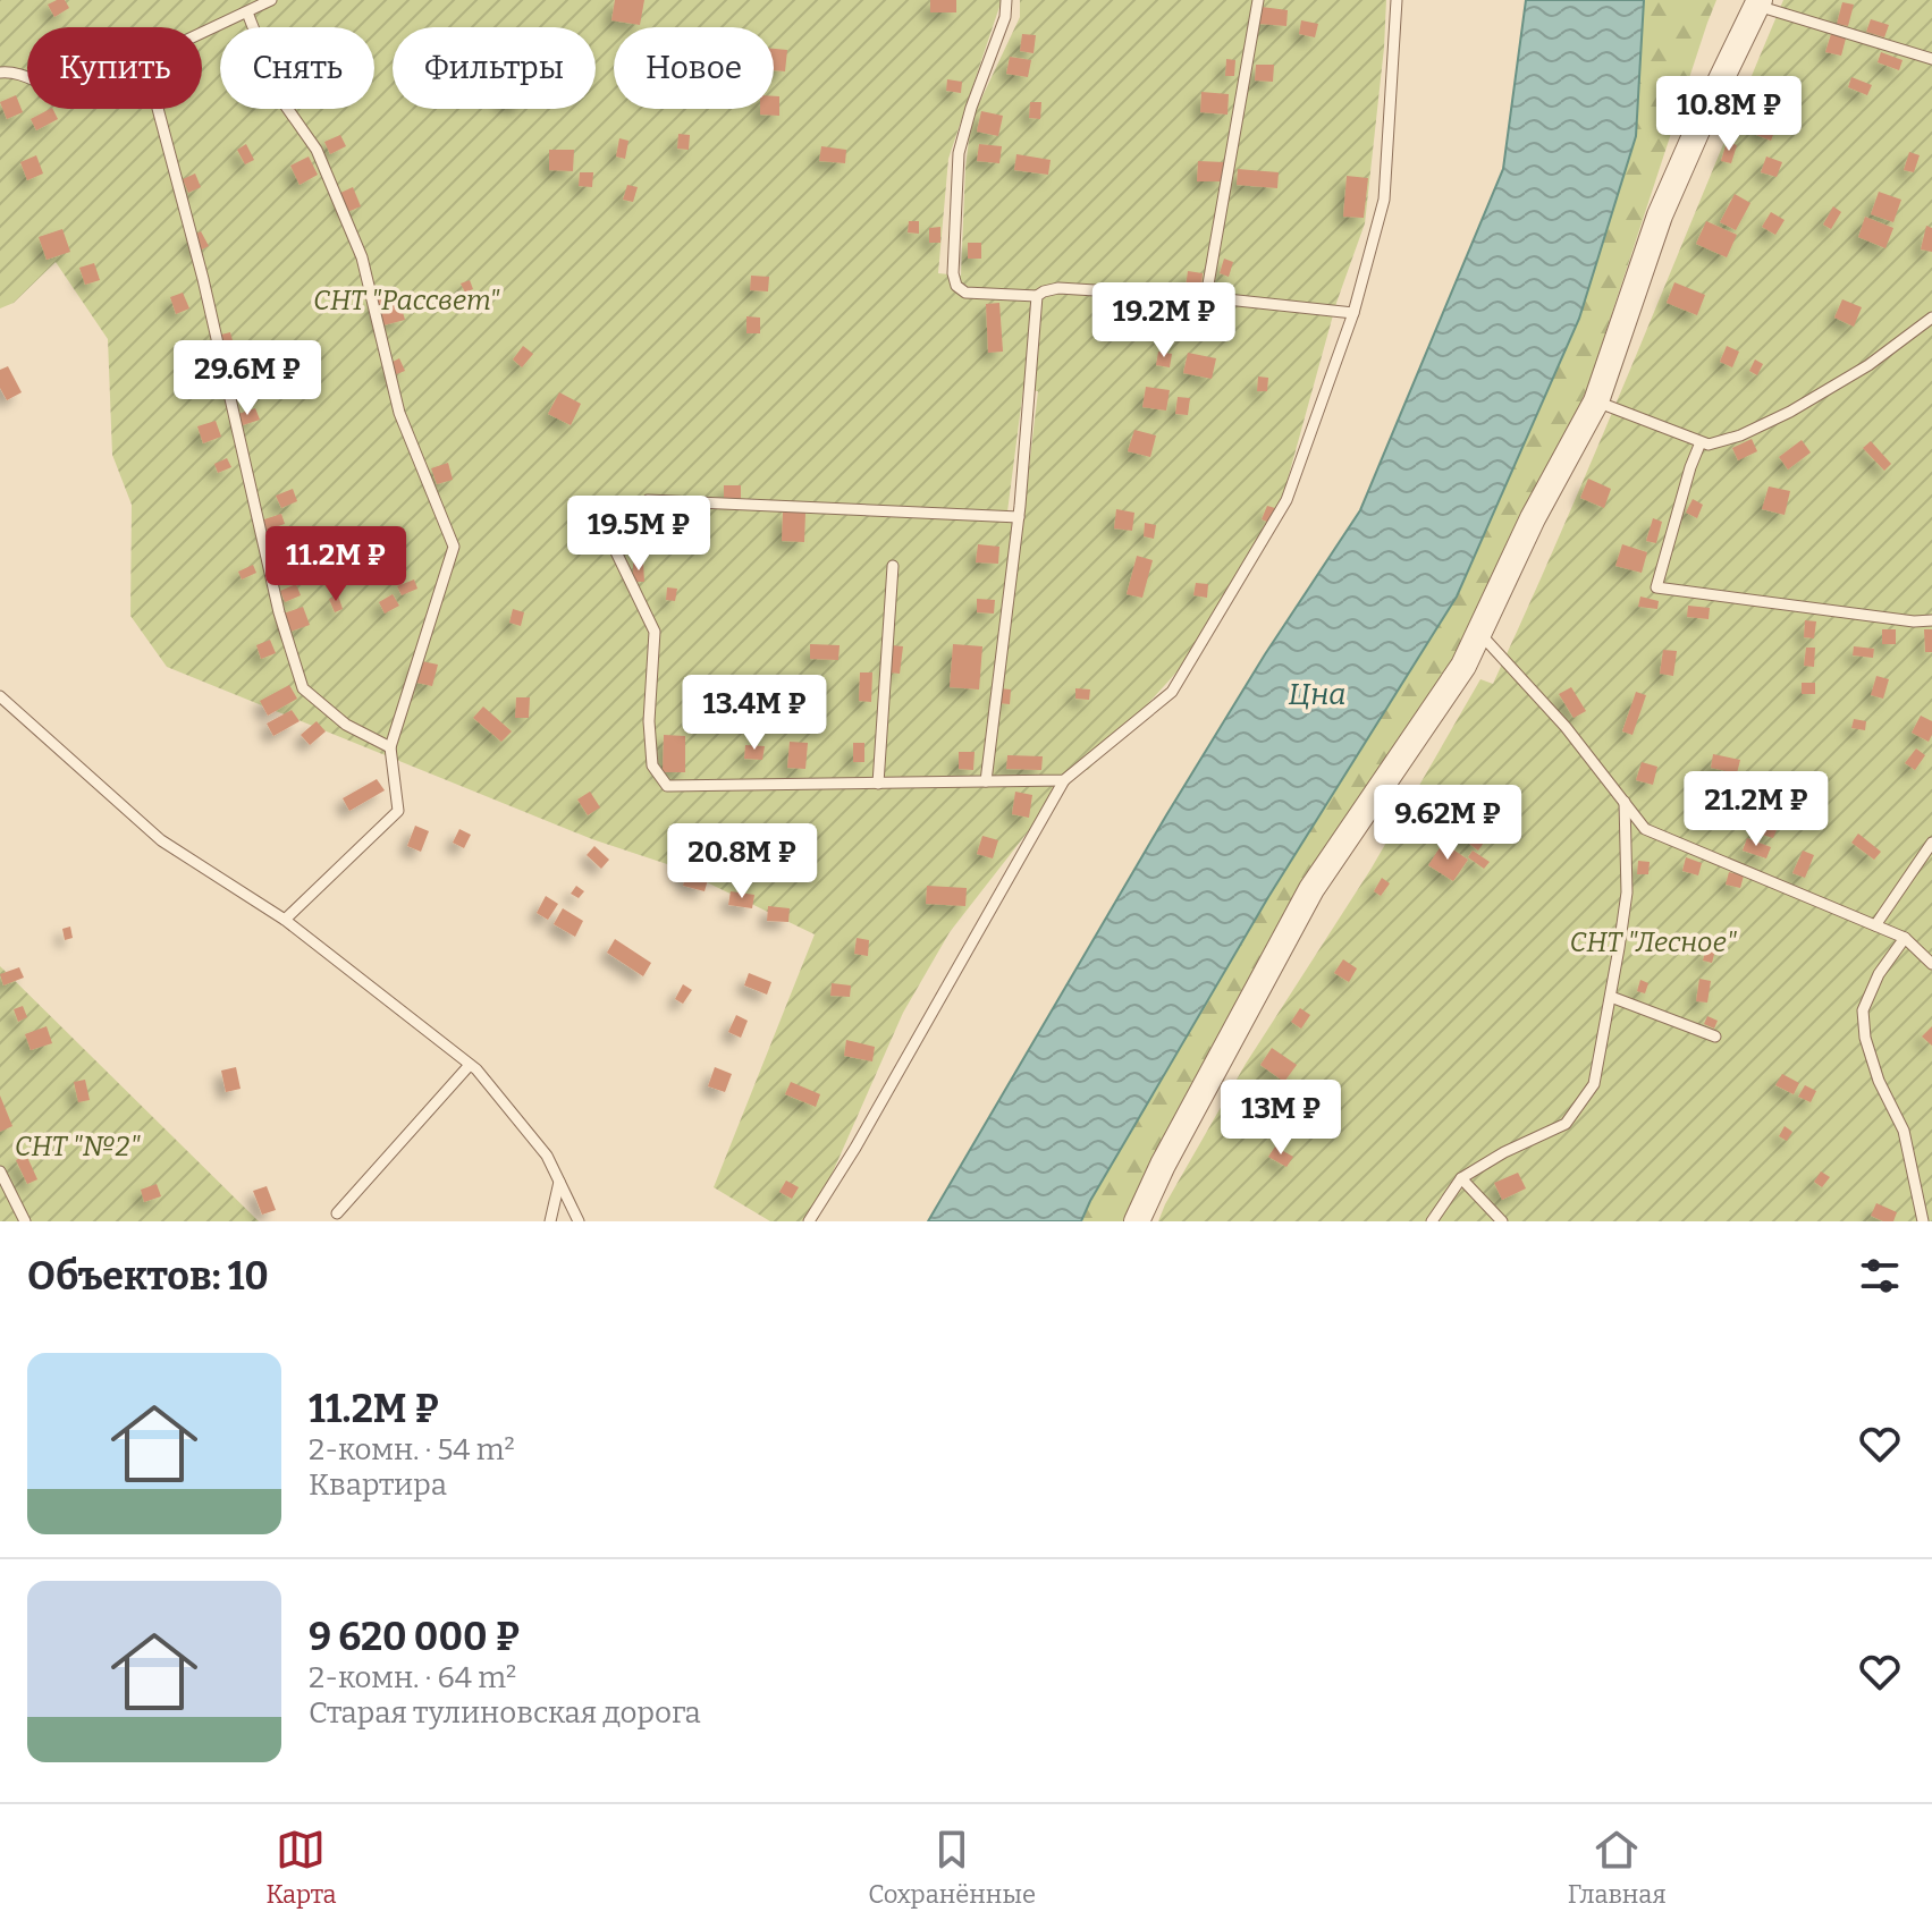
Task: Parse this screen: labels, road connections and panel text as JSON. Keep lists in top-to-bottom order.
{
  "water": ["Цна"],
  "parks": ["СНТ \"Рассвет\"", "СНТ \"Лесное\"", "СНТ \"№2\""],
  "page": {
    "chip": [
      "Купить",
      "Снять",
      "Фильтры",
      "Новое"
    ],
    "price": [
      "10.8M ₽",
      "19.2M ₽",
      "29.6M ₽",
      "19.5M ₽",
      "11.2M ₽",
      "13.4M ₽",
      "21.2M ₽",
      "9.62M ₽",
      "20.8M ₽",
      "13M ₽"
    ],
    "heading": "Объектов: 10",
    "list": [
      {
        "name": "11.2M ₽",
        "note": "2-комн. · 54 m² · Квартира"
      },
      {
        "name": "9 620 000 ₽",
        "note": "2-комн. · 64 m² · Старая тулиновская дорога"
      }
    ],
    "tabs": ["Карта", "Сохранённые", "Главная"]
  }
}
